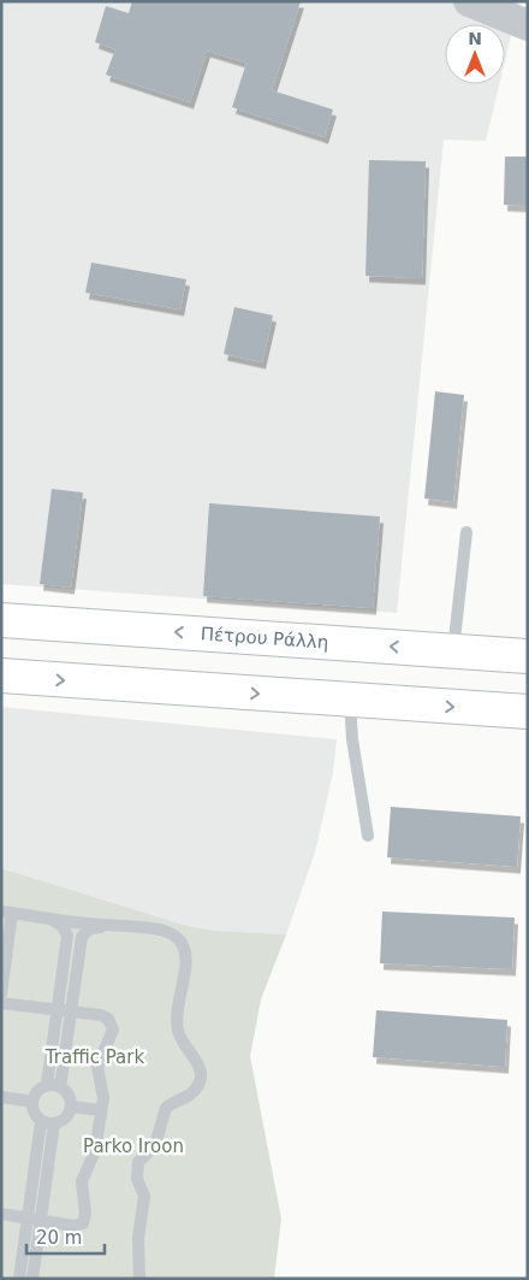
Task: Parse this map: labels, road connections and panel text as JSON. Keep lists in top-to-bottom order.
{
  "streets": {
    "main road": ["Πέτρου Ράλλη"]
  },
  "parks": ["Traffic Park", "Parko Iroon"],
  "scale_bar": "20 m",
  "north": "top"
}
